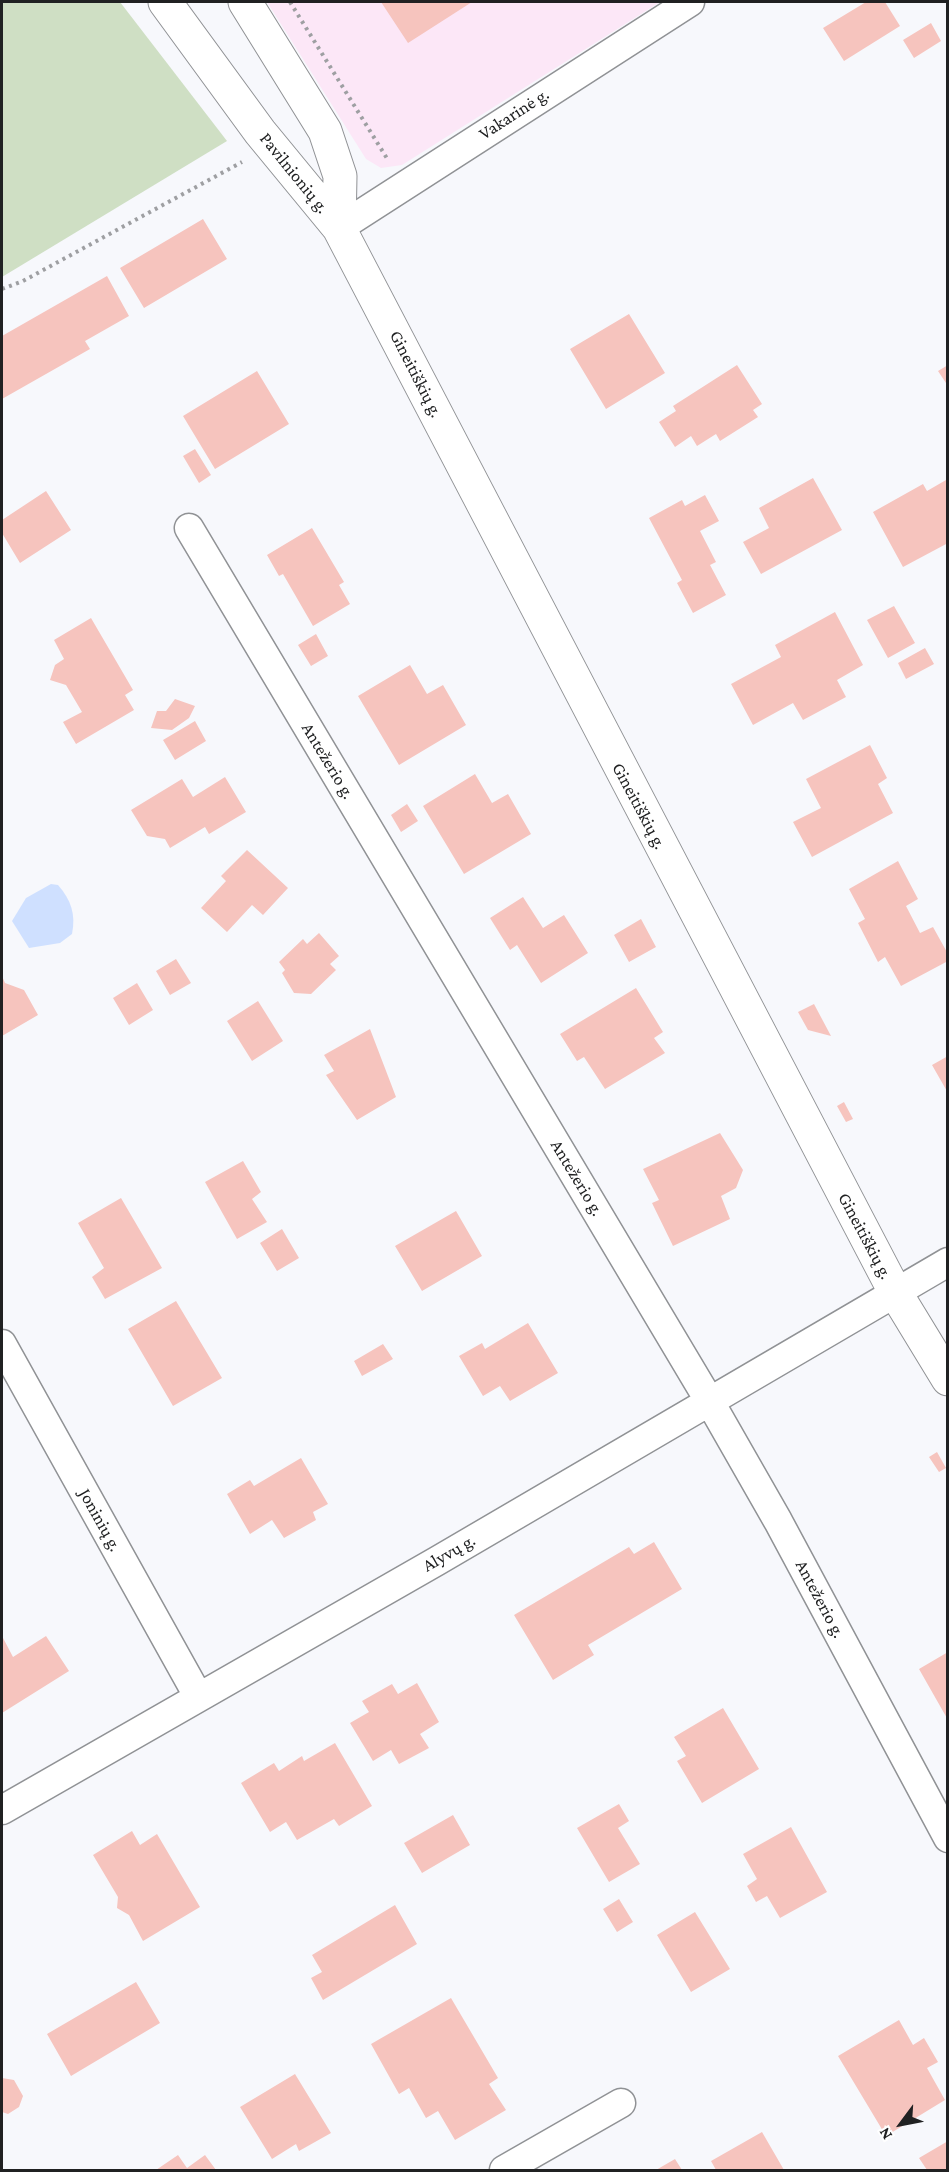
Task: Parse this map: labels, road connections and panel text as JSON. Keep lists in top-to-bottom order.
{
  "streets": {
    "street": [
      "Vakarinė g.",
      "Pavilnionių g.",
      "Gineitiškių g.",
      "Antežerio g.",
      "Joninių g.",
      "Alyvų g."
    ]
  },
  "crossings": [
    ["Vakarinė g.", "Pavilnionių g."],
    ["Vakarinė g.", "Gineitiškių g."],
    ["Pavilnionių g.", "Gineitiškių g."],
    ["Gineitiškių g.", "Alyvų g."],
    ["Antežerio g.", "Alyvų g."],
    ["Joninių g.", "Alyvų g."]
  ],
  "north": "bottom left"
}
